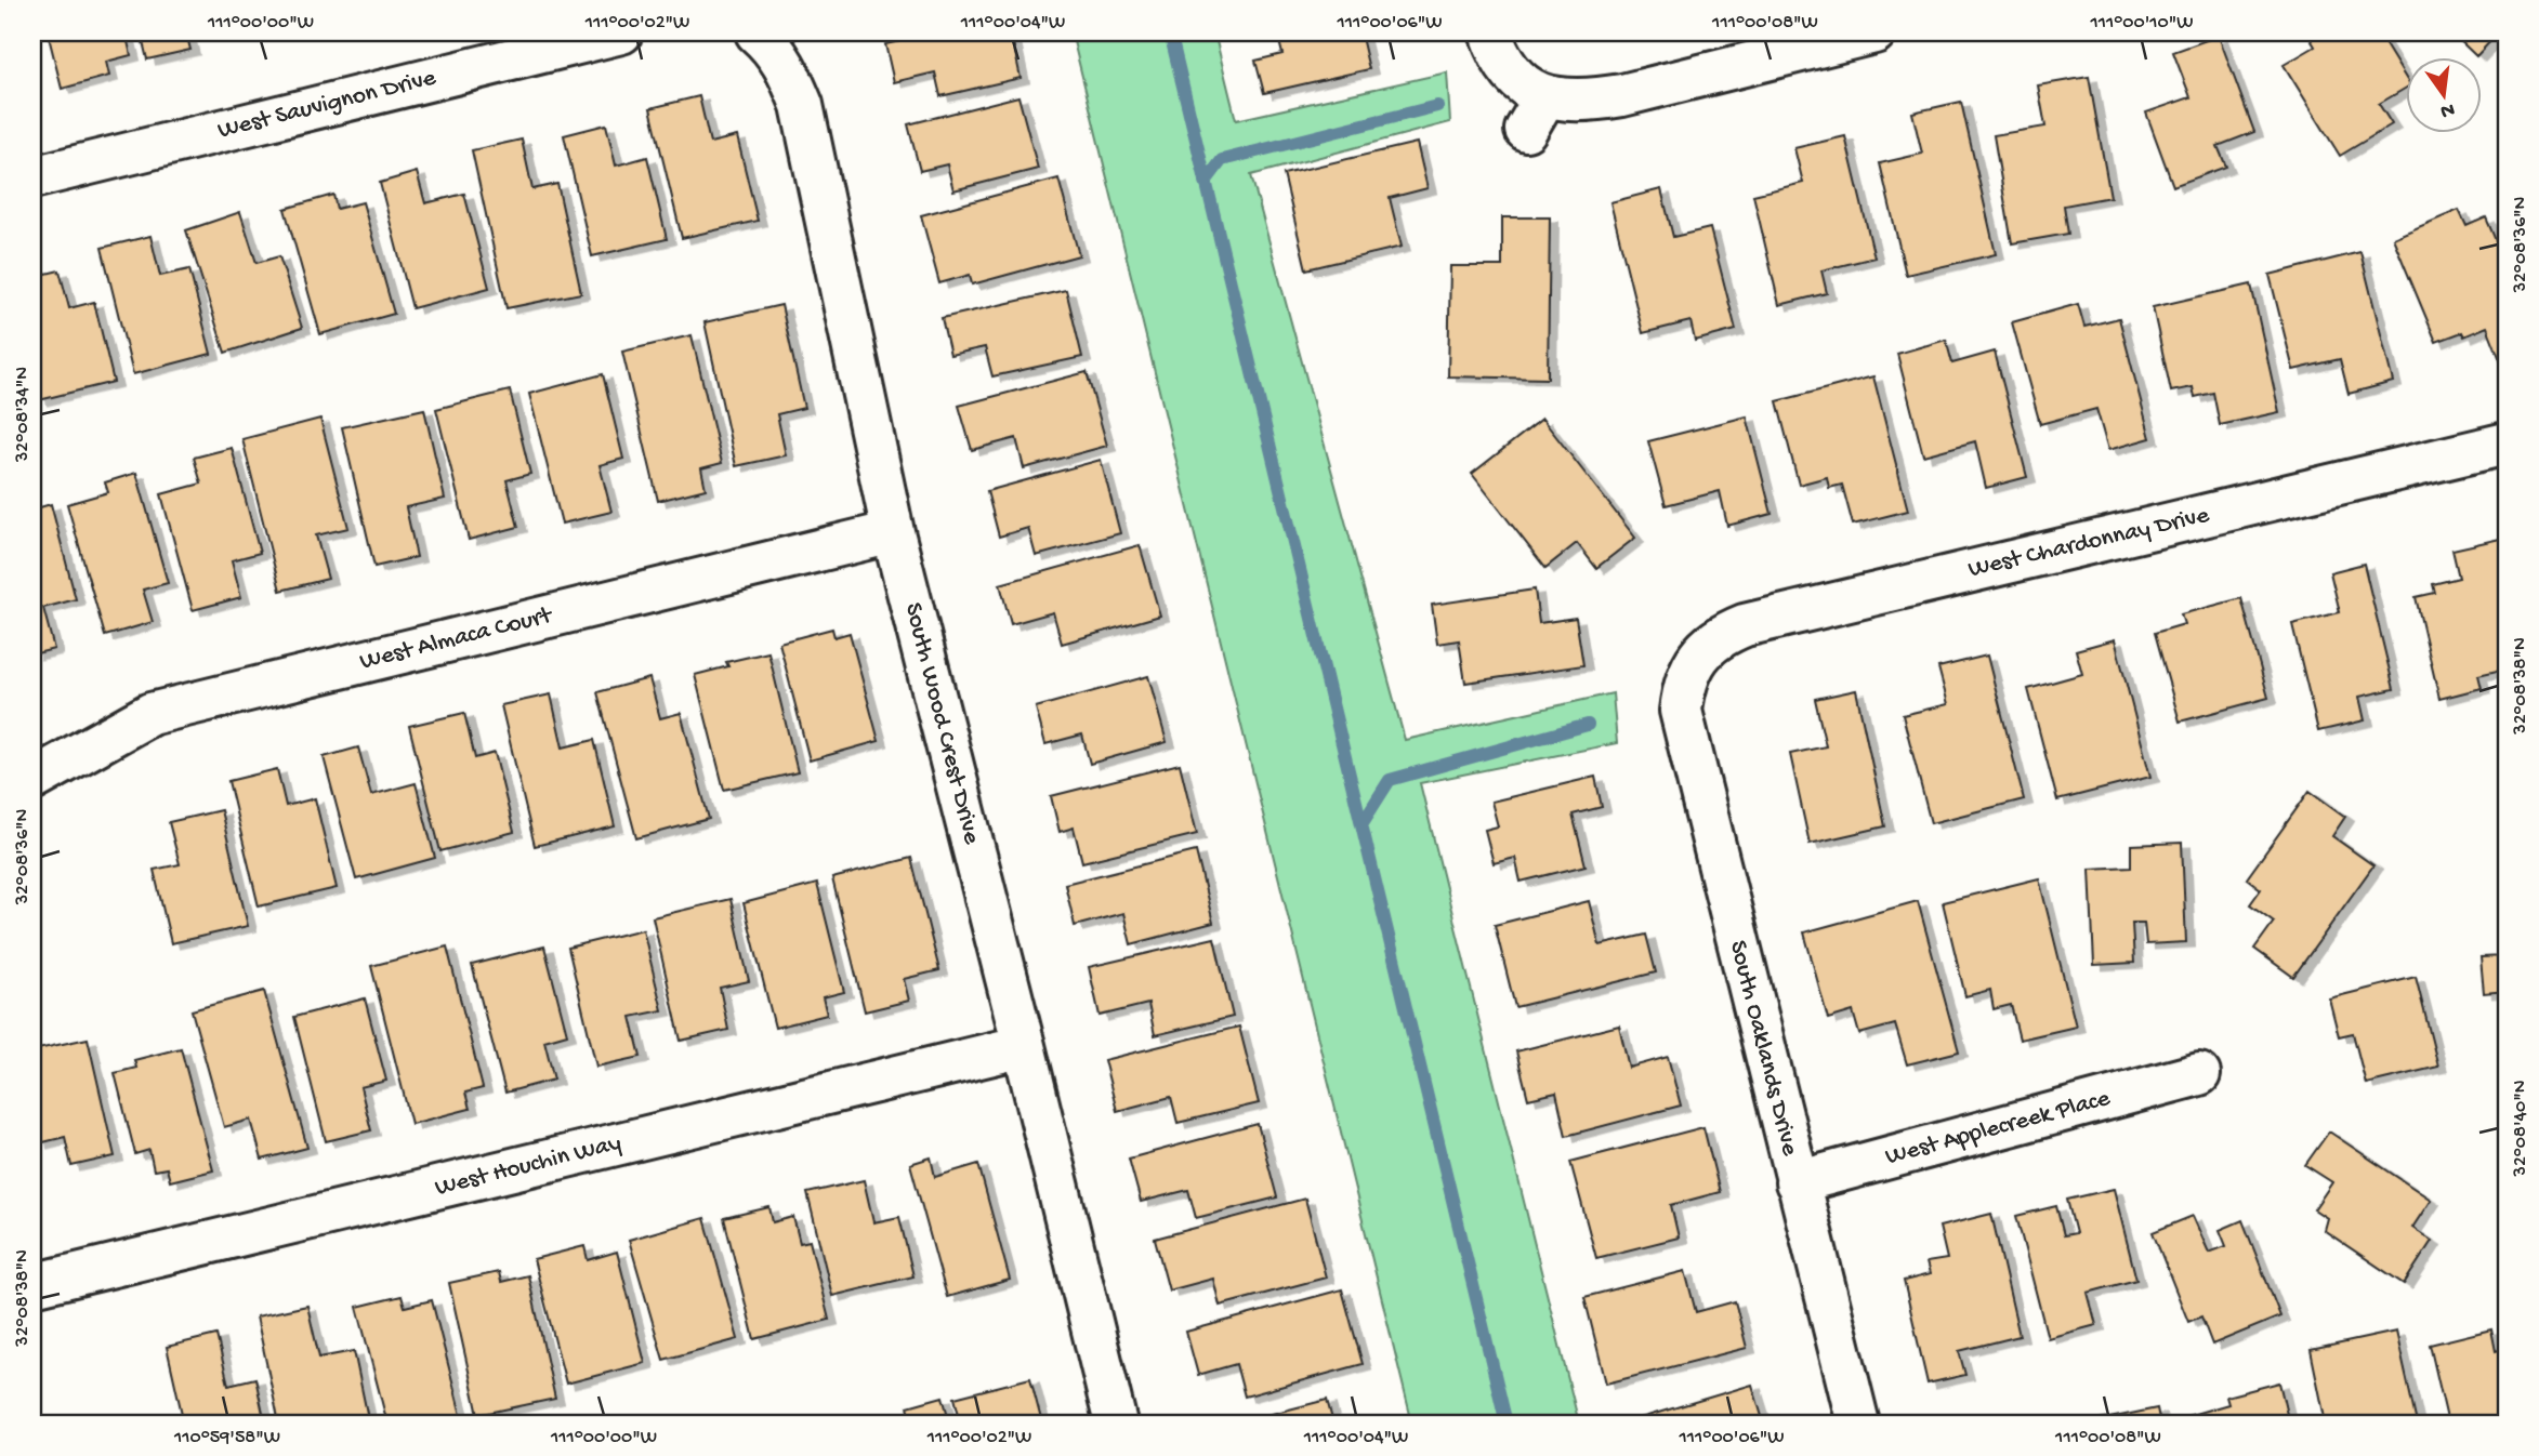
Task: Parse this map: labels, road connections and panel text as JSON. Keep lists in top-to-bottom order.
{
  "streets": {
    "street": [
      "West Sauvignon Drive",
      "West Chardonnay Drive",
      "West Almaca Court",
      "South Wood Crest Drive",
      "South Oaklands Drive",
      "West Applecreek Place",
      "West Houchin Way"
    ]
  },
  "crossings": [
    ["West Chardonnay Drive", "South Oaklands Drive"],
    ["West Almaca Court", "South Wood Crest Drive"],
    ["South Wood Crest Drive", "West Houchin Way"],
    ["South Oaklands Drive", "West Applecreek Place"]
  ],
  "north": "bottom",
  "coordinates": [
    "111°00'00\"W",
    "111°00'02\"W",
    "111°00'04\"W",
    "111°00'06\"W",
    "111°00'08\"W",
    "111°00'10\"W",
    "32°08'36\"N",
    "32°08'34\"N",
    "32°08'38\"N",
    "32°08'40\"N",
    "110°59'58\"W"
  ]
}
